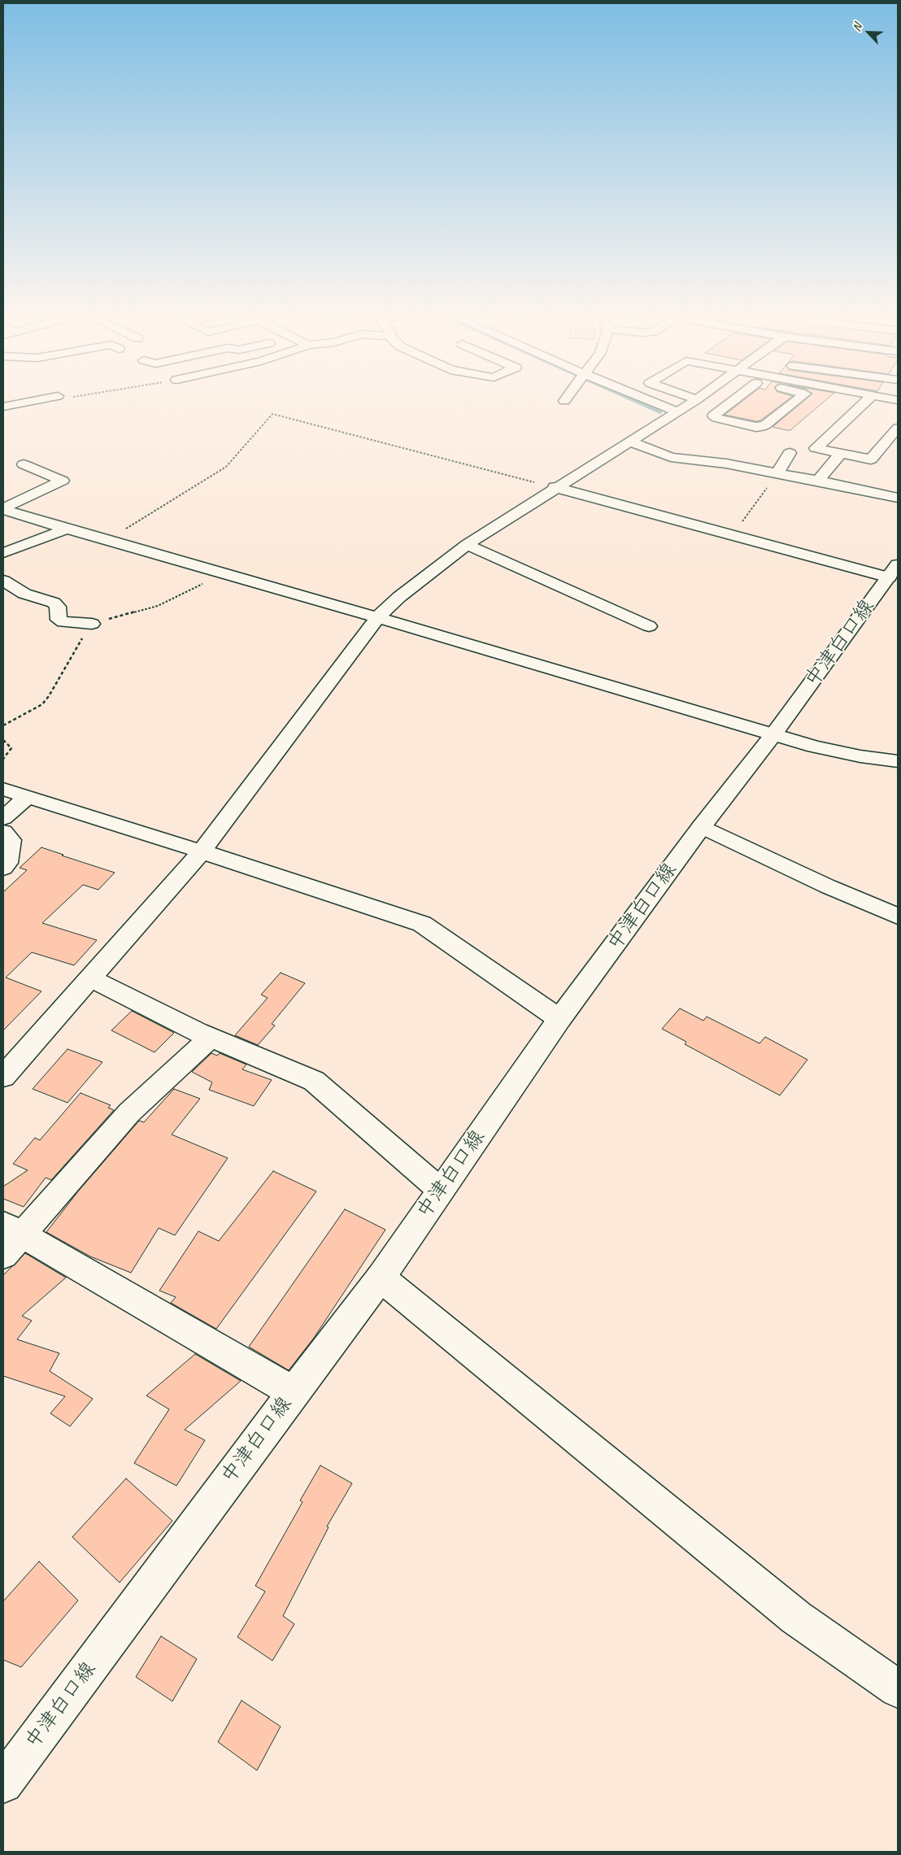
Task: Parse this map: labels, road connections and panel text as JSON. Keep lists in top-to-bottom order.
{
  "streets": {
    "street": ["中津白口線"]
  },
  "north": "top left"
}
